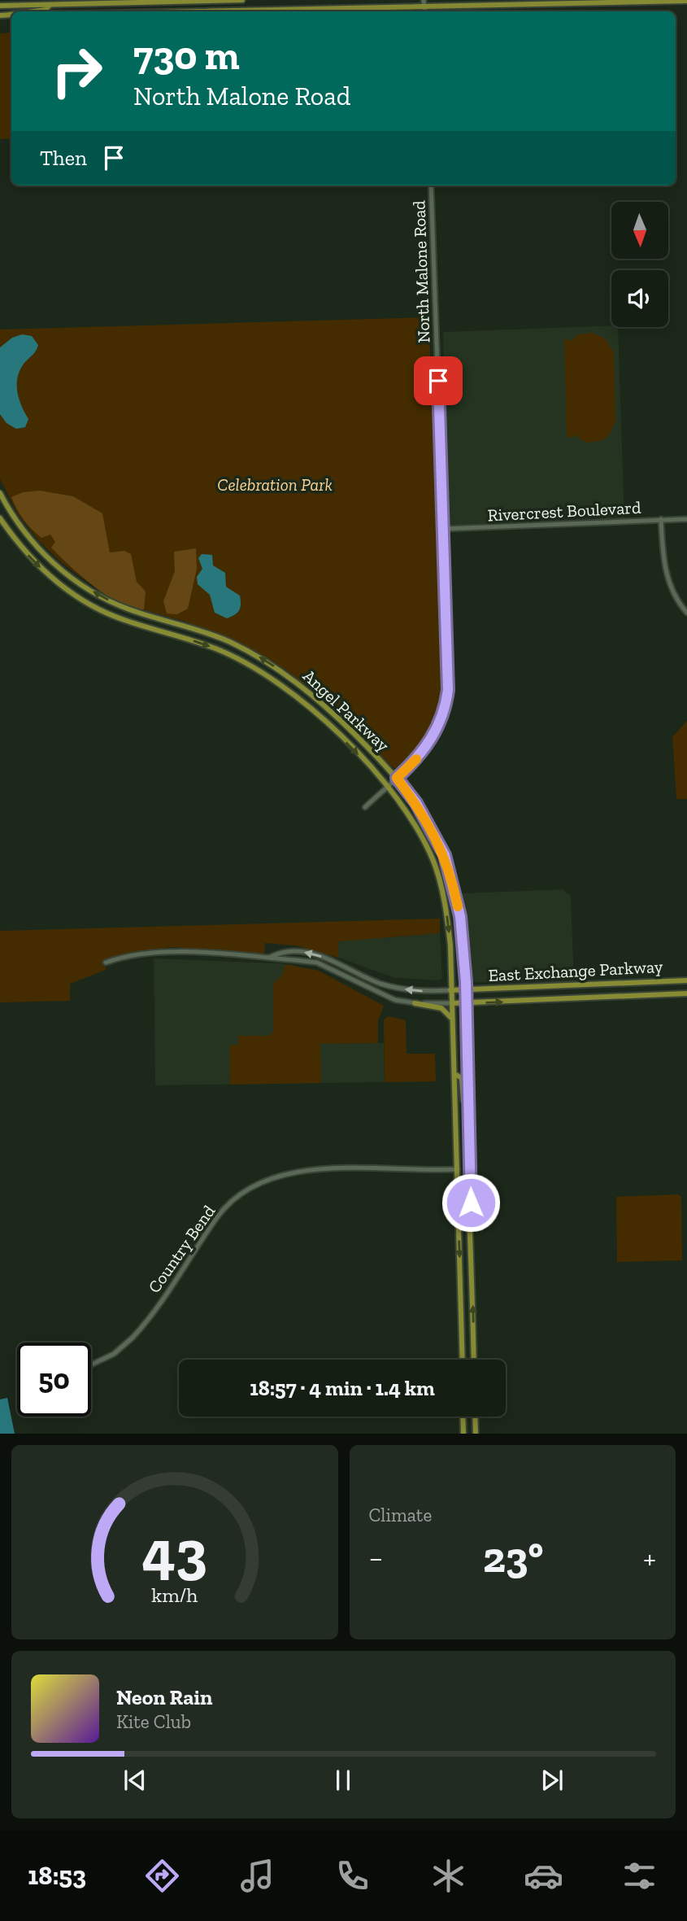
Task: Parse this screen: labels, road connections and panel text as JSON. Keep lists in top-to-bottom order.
{
  "streets": {
    "main road": ["Angel Parkway", "East Exchange Parkway"],
    "street": ["North Malone Road", "Rivercrest Boulevard", "Country Bend"]
  },
  "crossings": [
    ["North Malone Road", "Rivercrest Boulevard"],
    ["North Malone Road", "Angel Parkway"],
    ["Angel Parkway", "East Exchange Parkway"],
    ["Angel Parkway", "Country Bend"]
  ],
  "parks": ["Celebration Park"],
  "north": "bottom",
  "page": {
    "turn": ["730 m", "North Malone Road"],
    "then": "Then",
    "limit": "50",
    "trip": "18:57 · 4 min · 1.4 km",
    "tile": "Climate",
    "heat": ["−", "23°", "+"],
    "song": ["Neon Rain", "Kite Club"],
    "tabs": "18:53",
    "gauge": ["43", "km/h"]
  }
}
